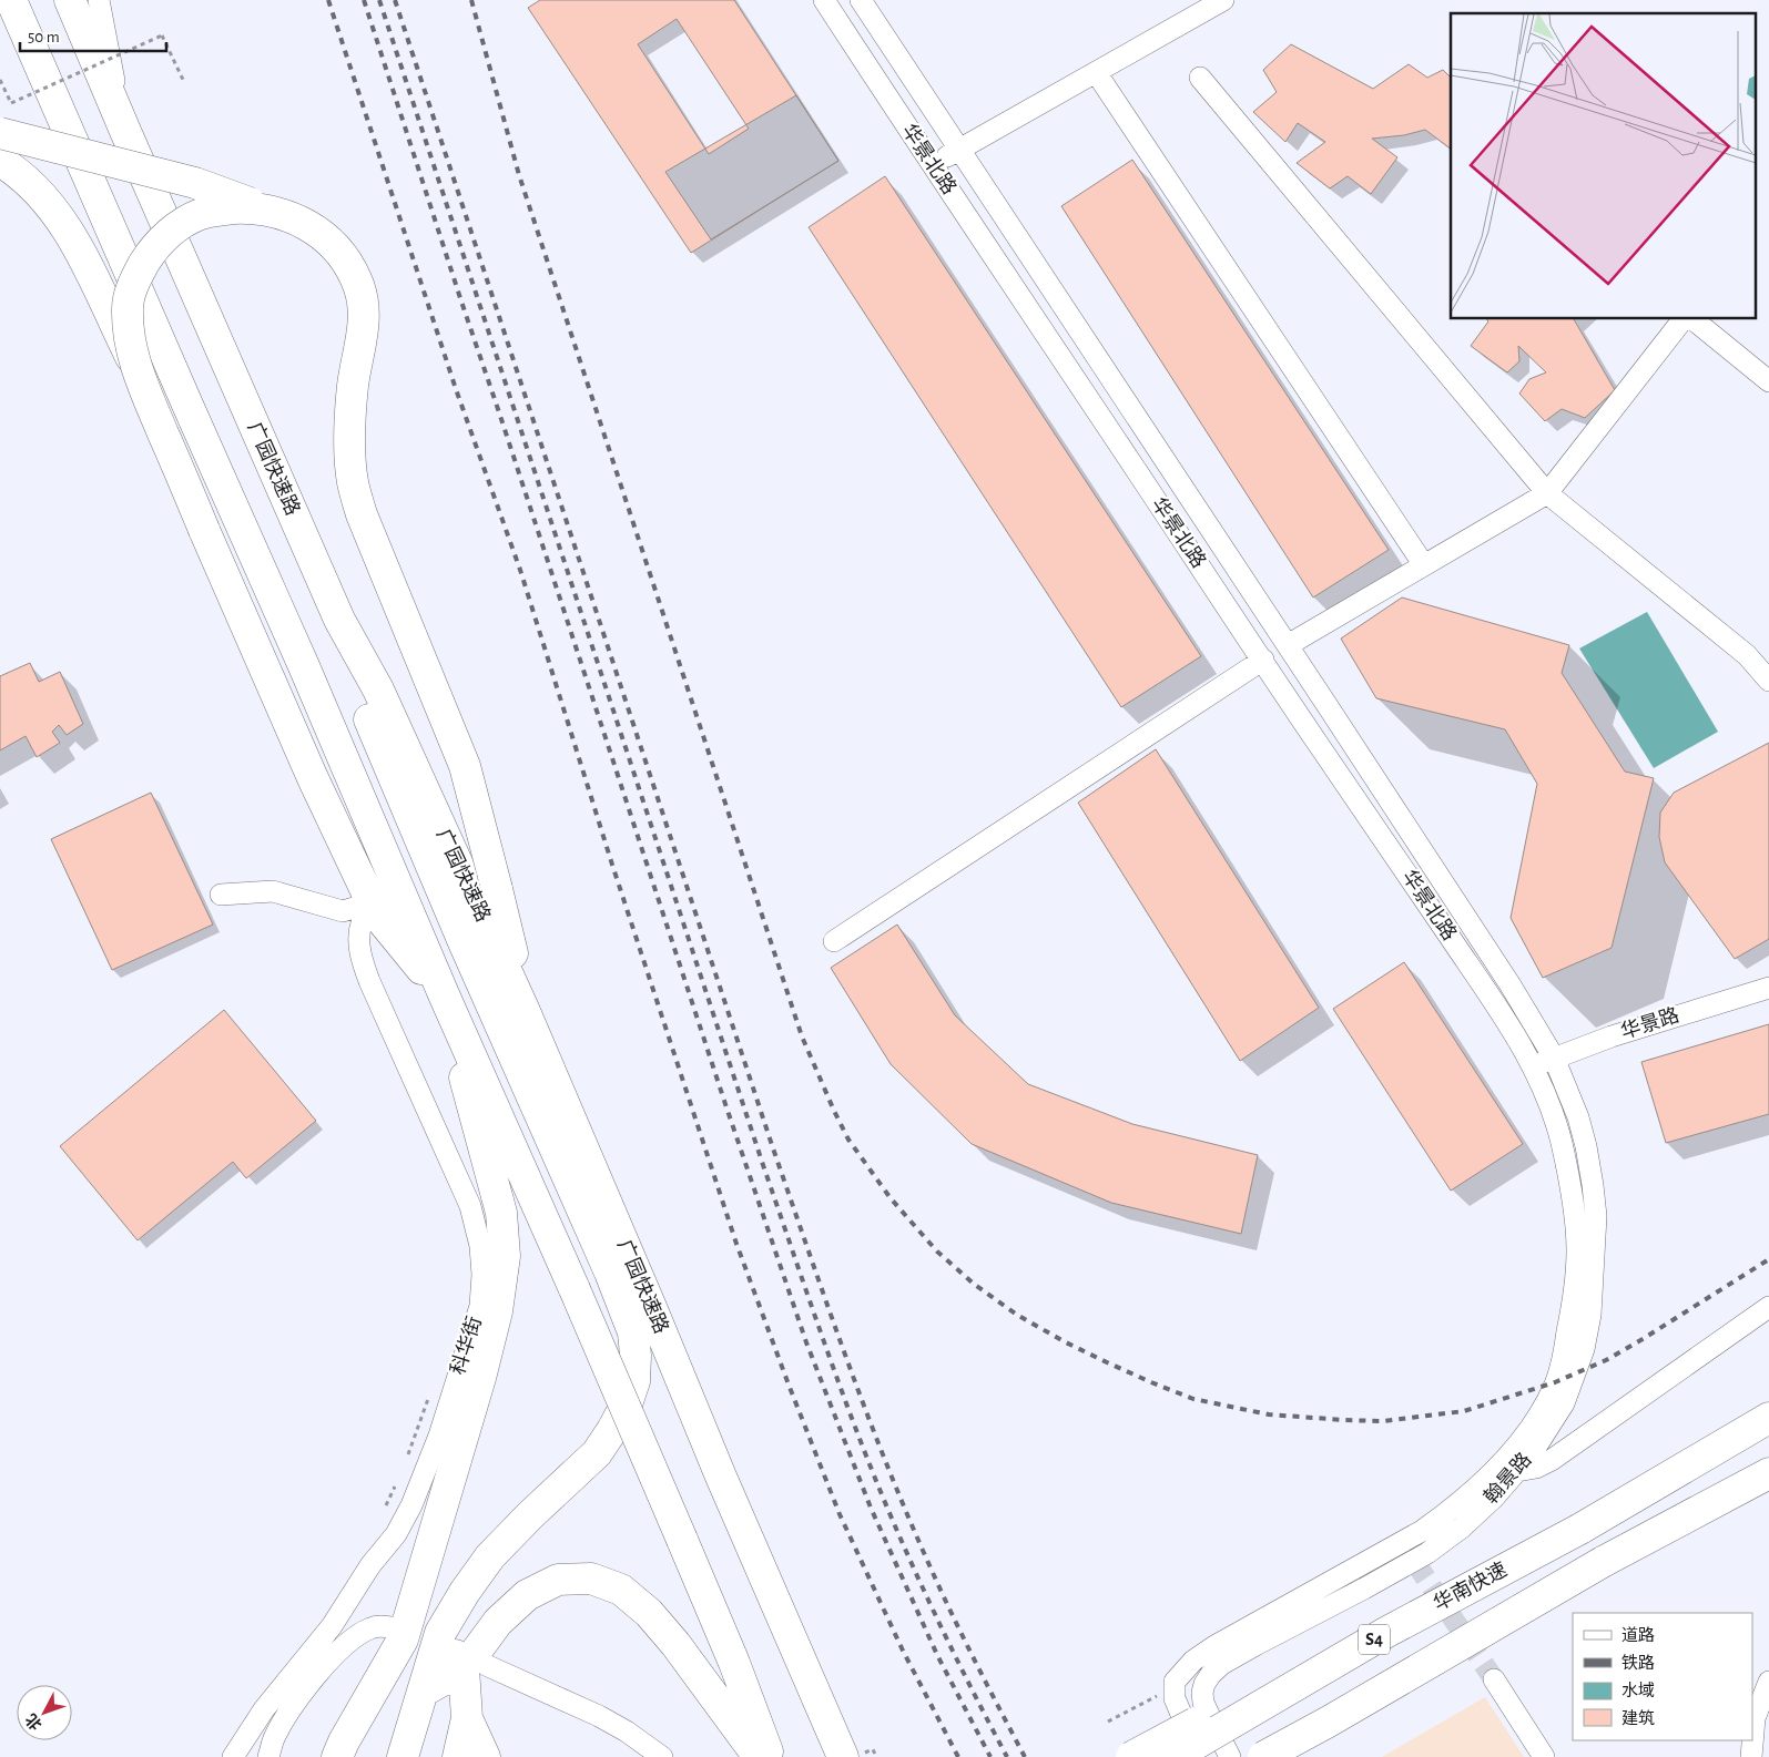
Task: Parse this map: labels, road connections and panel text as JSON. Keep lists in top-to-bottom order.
{
  "streets": {
    "highway": ["广园快速路", "华南快速", "S4"],
    "street": [
      "华景北路",
      "华景路",
      "科华街",
      "翰景路"
    ]
  },
  "crossings": [
    ["华景北路", "华景路"],
    ["华景北路", "翰景路"],
    ["华景路", "翰景路"]
  ],
  "legend": [
    "道路",
    "铁路",
    "水域",
    "建筑"
  ],
  "scale_bar": "50 m",
  "north": "bottom left"
}
